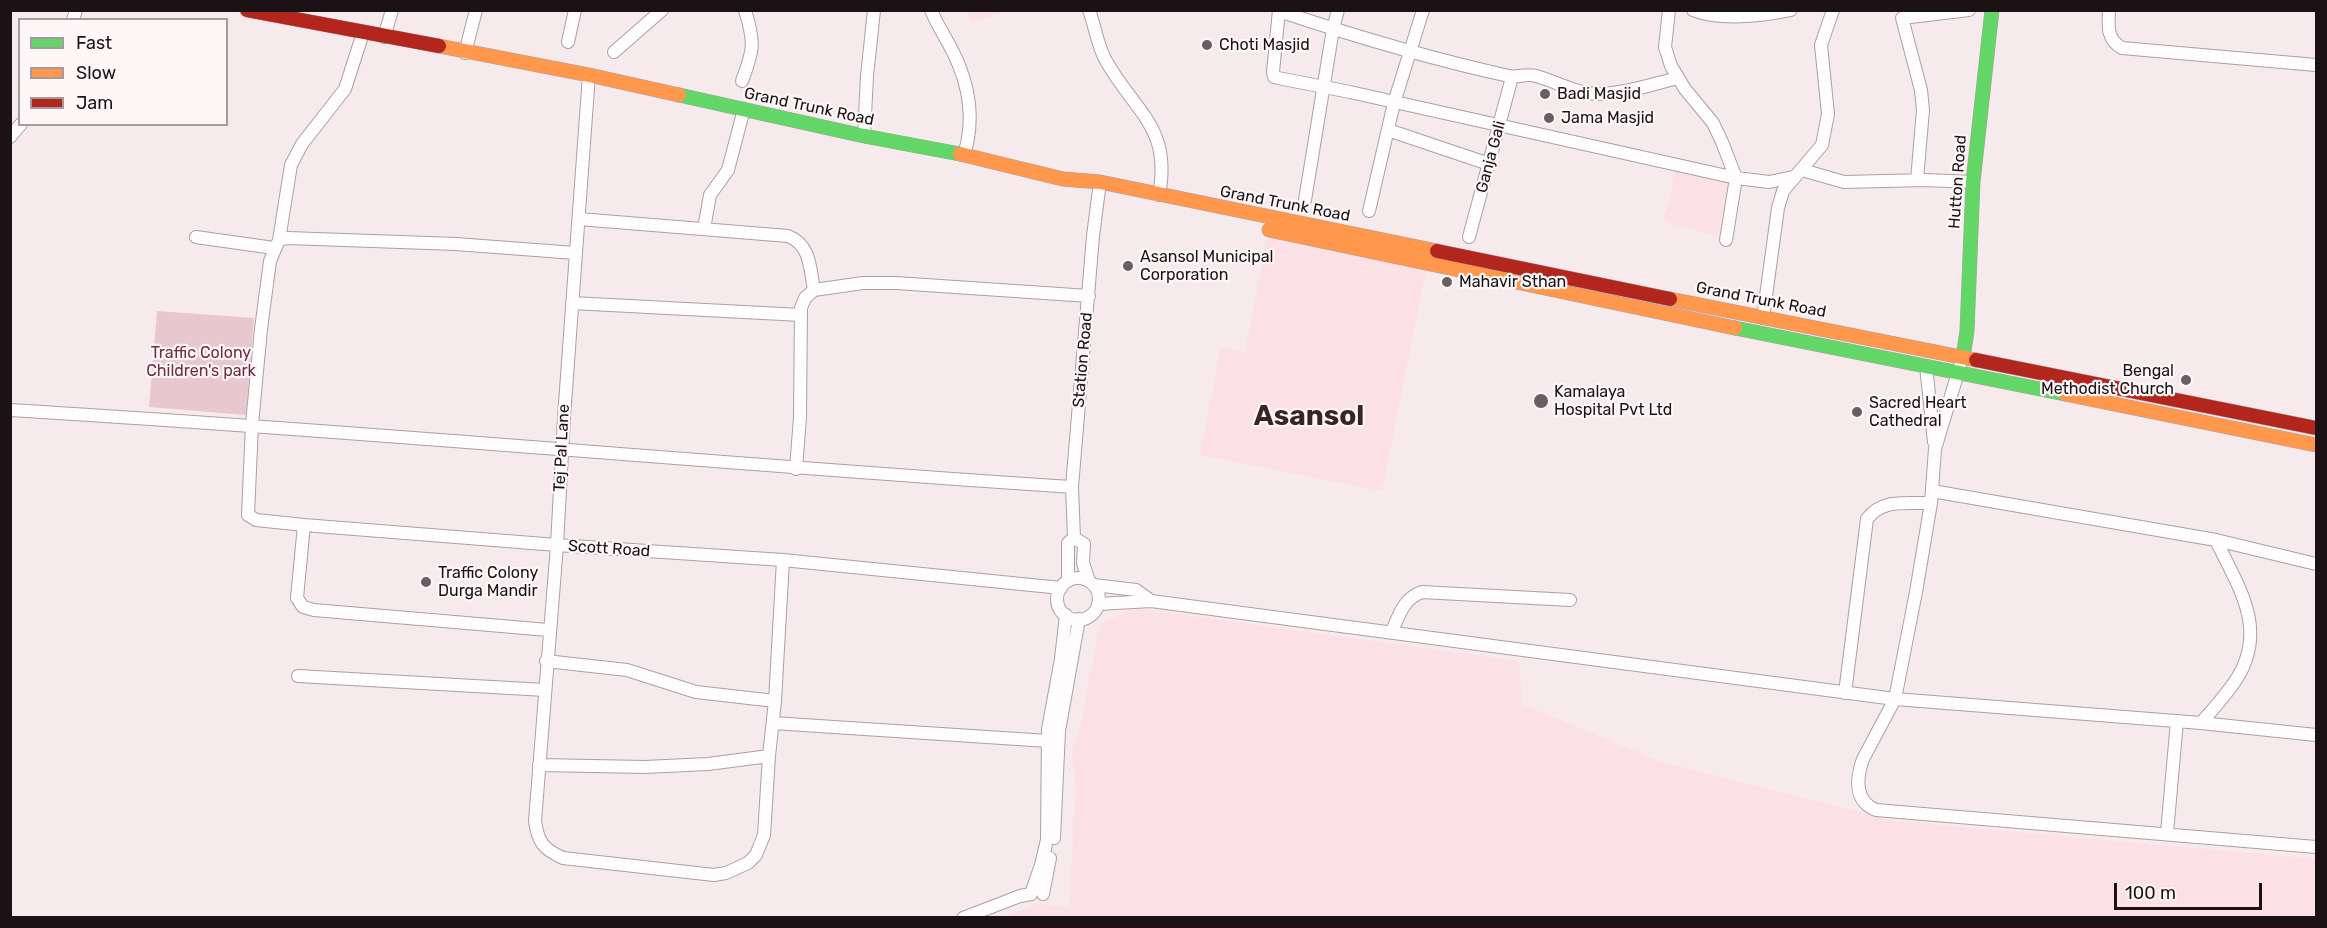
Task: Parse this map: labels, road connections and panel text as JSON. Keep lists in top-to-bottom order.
{
  "streets": {
    "main road": ["Grand Trunk Road", "Hutton Road"],
    "street": [
      "Ganja Gali",
      "Station Road",
      "Tej Pal Lane",
      "Scott Road"
    ]
  },
  "crossings": [
    ["Grand Trunk Road", "Hutton Road"],
    ["Grand Trunk Road", "Station Road"],
    ["Grand Trunk Road", "Tej Pal Lane"],
    ["Station Road", "Scott Road"],
    ["Tej Pal Lane", "Scott Road"]
  ],
  "districts": ["Asansol"],
  "parks": ["Traffic Colony Children's park"],
  "places": [
    "Choti Masjid",
    "Badi Masjid",
    "Jama Masjid",
    "Asansol Municipal Corporation",
    "Mahavir Sthan",
    "Bengal Methodist Church",
    "Kamalaya Hospital Pvt Ltd",
    "Sacred Heart Cathedral",
    "Traffic Colony Durga Mandir"
  ],
  "legend": ["Fast", "Slow", "Jam"],
  "scale_bar": "100 m"
}
